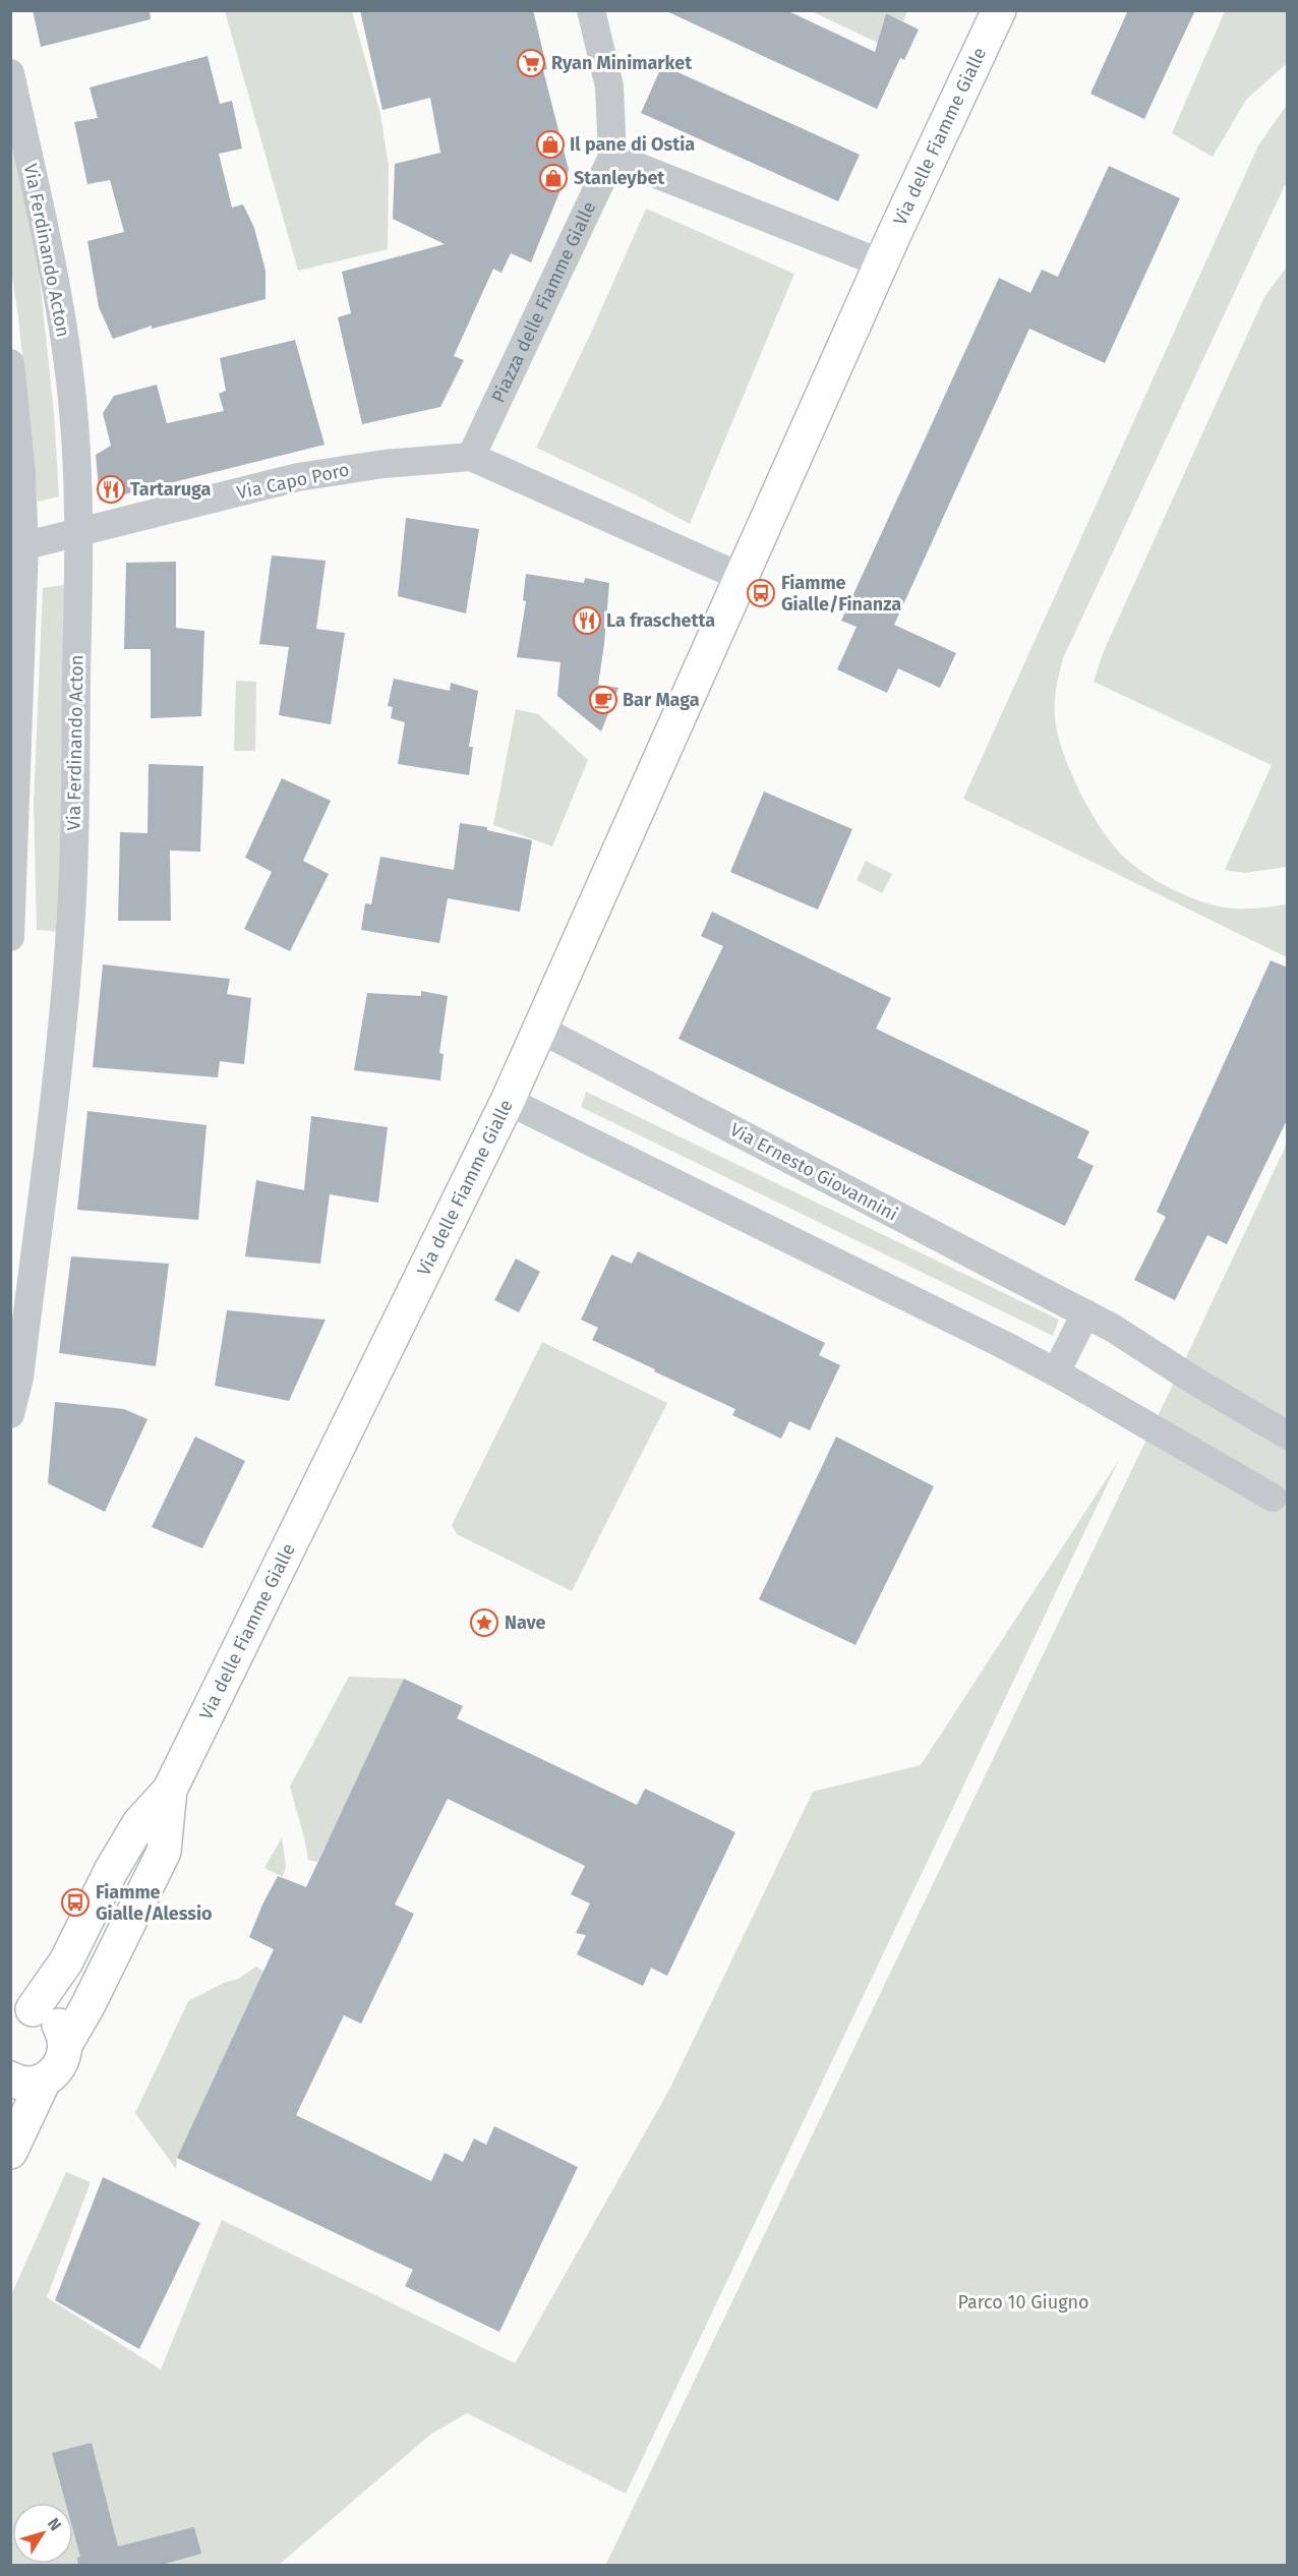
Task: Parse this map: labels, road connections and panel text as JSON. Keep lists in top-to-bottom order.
{
  "streets": {
    "street": [
      "Via delle Fiamme Gialle",
      "Via Ferdinando Acton",
      "Piazza delle Fiamme Gialle",
      "Via Capo Poro",
      "Via Ernesto Giovannini"
    ]
  },
  "crossings": [
    ["Via delle Fiamme Gialle", "Via Ernesto Giovannini"],
    ["Via Ferdinando Acton", "Via Capo Poro"],
    ["Piazza delle Fiamme Gialle", "Via Capo Poro"]
  ],
  "parks": ["Parco 10 Giugno"],
  "places": {
    "supermarket": ["Ryan Minimarket"],
    "shop": ["Il pane di Ostia", "Stanleybet"],
    "restaurant": ["Tartaruga", "La fraschetta"],
    "bus stop": ["Fiamme Gialle/Finanza", "Fiamme Gialle/Alessio"],
    "cafe": ["Bar Maga"],
    "place": ["Nave"]
  },
  "north": "top right"
}
